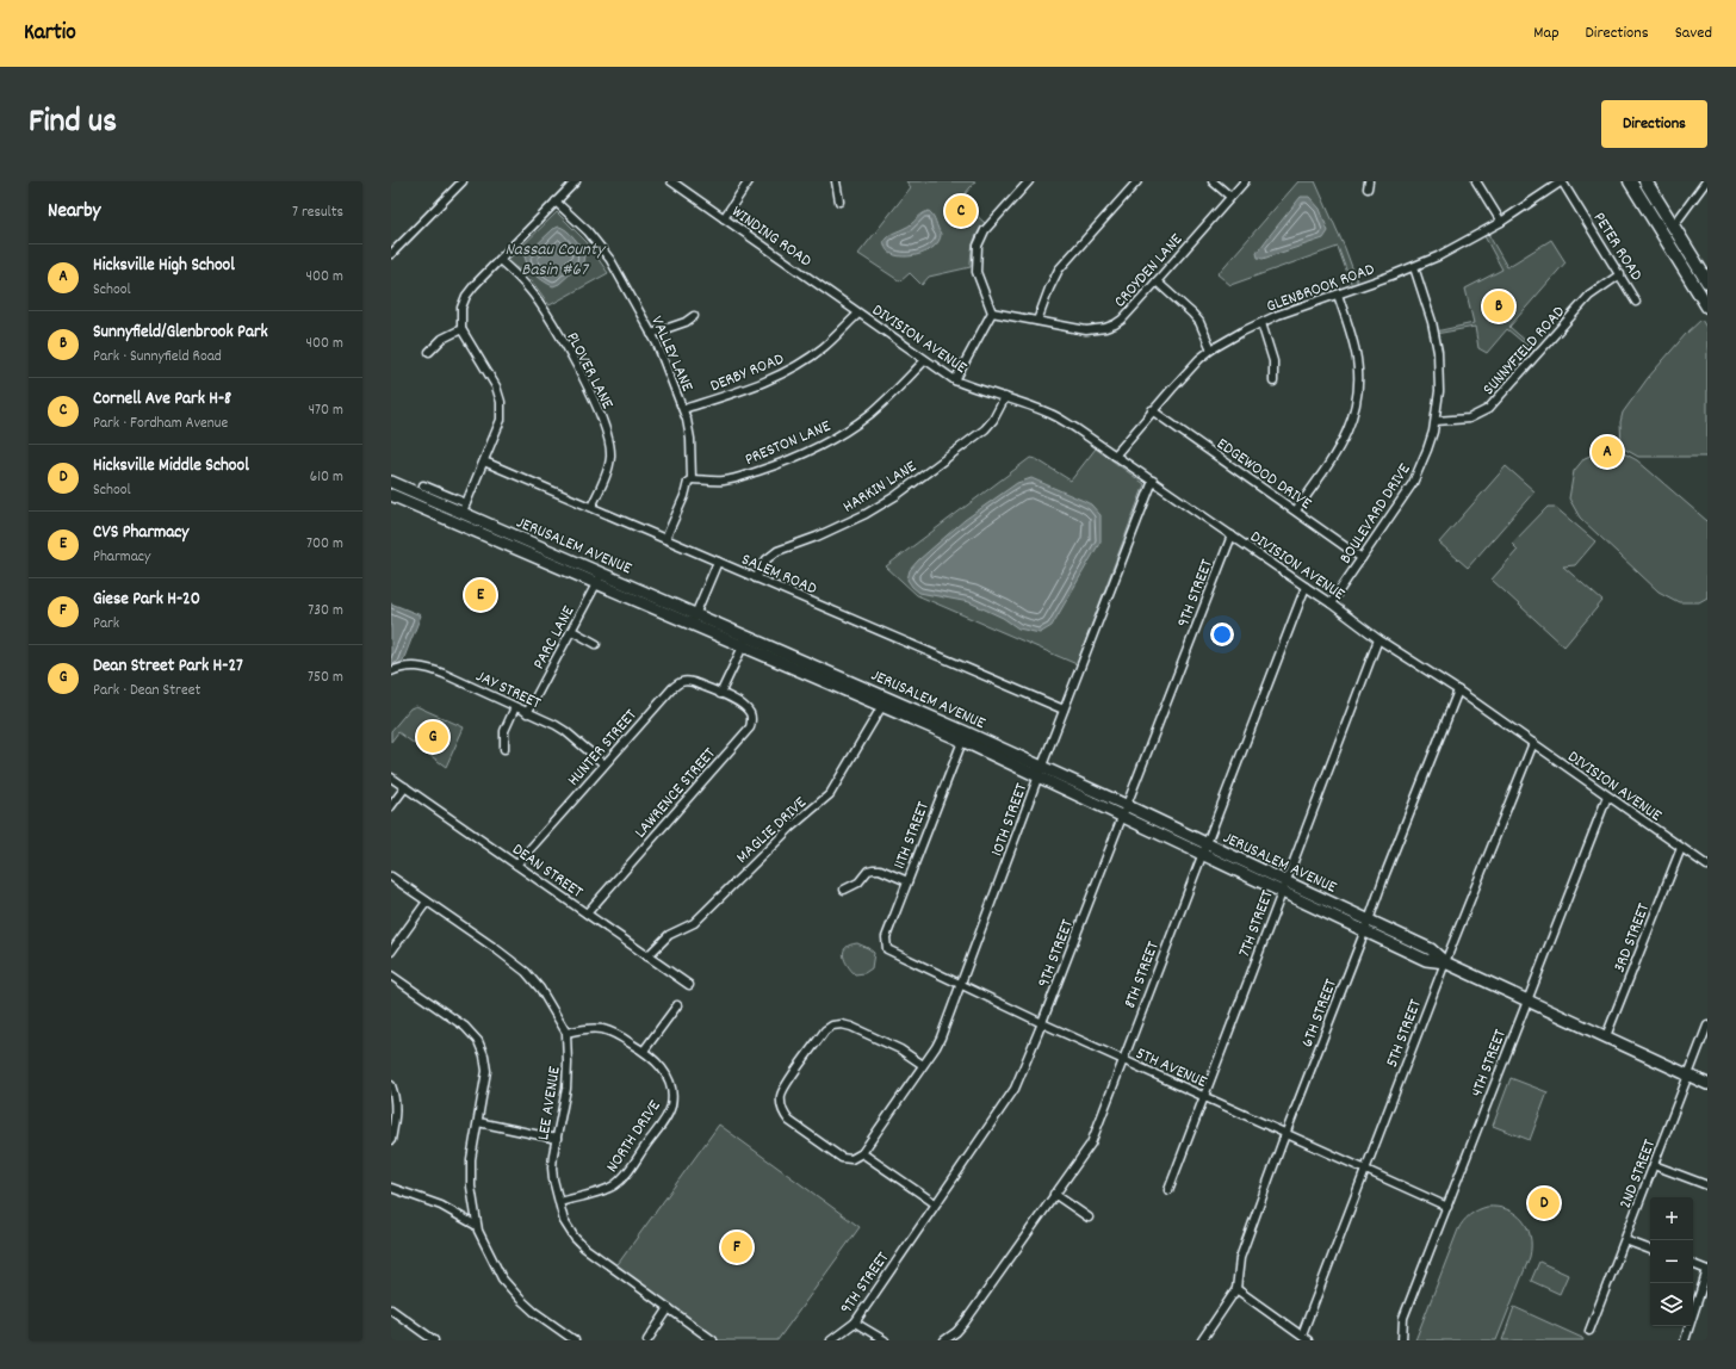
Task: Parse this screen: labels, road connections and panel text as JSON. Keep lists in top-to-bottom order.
{
  "streets": {
    "main road": ["JERUSALEM AVENUE"],
    "street": [
      "WINDING ROAD",
      "PETER ROAD",
      "CROYDEN LANE",
      "GLENBROOK ROAD",
      "DIVISION AVENUE",
      "SUNNYFIELD ROAD",
      "VALLEY LANE",
      "PLOVER LANE",
      "DERBY ROAD",
      "PRESTON LANE",
      "EDGEWOOD DRIVE",
      "HARKIN LANE",
      "BOULEVARD DRIVE",
      "SALEM ROAD",
      "9TH STREET",
      "PARC LANE",
      "JAY STREET",
      "HUNTER STREET",
      "LAWRENCE STREET",
      "10TH STREET",
      "MAGLIE DRIVE",
      "11TH STREET",
      "DEAN STREET",
      "7TH STREET",
      "3RD STREET",
      "8TH STREET",
      "6TH STREET",
      "5TH STREET",
      "4TH STREET",
      "5TH AVENUE",
      "LEE AVENUE",
      "NORTH DRIVE",
      "2ND STREET"
    ]
  },
  "crossings": [
    ["WINDING ROAD", "DIVISION AVENUE"],
    ["WINDING ROAD", "DERBY ROAD"],
    ["PETER ROAD", "GLENBROOK ROAD"],
    ["PETER ROAD", "SUNNYFIELD ROAD"],
    ["GLENBROOK ROAD", "DIVISION AVENUE"],
    ["GLENBROOK ROAD", "EDGEWOOD DRIVE"],
    ["GLENBROOK ROAD", "BOULEVARD DRIVE"],
    ["DIVISION AVENUE", "DERBY ROAD"],
    ["DIVISION AVENUE", "PRESTON LANE"],
    ["DIVISION AVENUE", "HARKIN LANE"],
    ["DIVISION AVENUE", "BOULEVARD DRIVE"],
    ["DIVISION AVENUE", "9TH STREET"],
    ["DIVISION AVENUE", "10TH STREET"],
    ["DIVISION AVENUE", "7TH STREET"],
    ["DIVISION AVENUE", "3RD STREET"],
    ["DIVISION AVENUE", "8TH STREET"],
    ["DIVISION AVENUE", "6TH STREET"],
    ["DIVISION AVENUE", "5TH STREET"],
    ["DIVISION AVENUE", "4TH STREET"],
    ["SUNNYFIELD ROAD", "BOULEVARD DRIVE"],
    ["VALLEY LANE", "DERBY ROAD"],
    ["VALLEY LANE", "PRESTON LANE"],
    ["VALLEY LANE", "SALEM ROAD"],
    ["PLOVER LANE", "SALEM ROAD"],
    ["EDGEWOOD DRIVE", "BOULEVARD DRIVE"],
    ["HARKIN LANE", "SALEM ROAD"],
    ["JERUSALEM AVENUE", "9TH STREET"],
    ["JERUSALEM AVENUE", "PARC LANE"],
    ["JERUSALEM AVENUE", "10TH STREET"],
    ["JERUSALEM AVENUE", "MAGLIE DRIVE"],
    ["JERUSALEM AVENUE", "11TH STREET"],
    ["JERUSALEM AVENUE", "7TH STREET"],
    ["JERUSALEM AVENUE", "3RD STREET"],
    ["JERUSALEM AVENUE", "8TH STREET"],
    ["JERUSALEM AVENUE", "6TH STREET"],
    ["JERUSALEM AVENUE", "5TH STREET"],
    ["JERUSALEM AVENUE", "4TH STREET"],
    ["JERUSALEM AVENUE", "2ND STREET"],
    ["SALEM ROAD", "10TH STREET"],
    ["9TH STREET", "5TH AVENUE"],
    ["PARC LANE", "JAY STREET"],
    ["JAY STREET", "HUNTER STREET"],
    ["HUNTER STREET", "LAWRENCE STREET"],
    ["HUNTER STREET", "DEAN STREET"],
    ["LAWRENCE STREET", "DEAN STREET"],
    ["10TH STREET", "5TH AVENUE"],
    ["MAGLIE DRIVE", "DEAN STREET"],
    ["11TH STREET", "5TH AVENUE"],
    ["7TH STREET", "5TH AVENUE"],
    ["8TH STREET", "5TH AVENUE"],
    ["6TH STREET", "5TH AVENUE"],
    ["5TH STREET", "5TH AVENUE"],
    ["4TH STREET", "5TH AVENUE"],
    ["LEE AVENUE", "NORTH DRIVE"]
  ],
  "water": ["Nassau County Basin #67"],
  "page": {
    "header": "Kartio",
    "nav": ["Map", "Directions", "Saved"],
    "title": "Find us",
    "buttons": "Directions",
    "heading": ["Nearby", "7 results"],
    "pins": [
      "C",
      "B",
      "A",
      "E",
      "G",
      "D",
      "F"
    ],
    "list": [
      {
        "mark": "A",
        "name": "Hicksville High School",
        "note": "School",
        "value": "400 m"
      },
      {
        "mark": "B",
        "name": "Sunnyfield/Glenbrook Park",
        "note": "Park · Sunnyfield Road",
        "value": "400 m"
      },
      {
        "mark": "C",
        "name": "Cornell Ave Park H-8",
        "note": "Park · Fordham Avenue",
        "value": "470 m"
      },
      {
        "mark": "D",
        "name": "Hicksville Middle School",
        "note": "School",
        "value": "610 m"
      },
      {
        "mark": "E",
        "name": "CVS Pharmacy",
        "note": "Pharmacy",
        "value": "700 m"
      },
      {
        "mark": "F",
        "name": "Giese Park H-20",
        "note": "Park",
        "value": "730 m"
      },
      {
        "mark": "G",
        "name": "Dean Street Park H-27",
        "note": "Park · Dean Street",
        "value": "750 m"
      }
    ],
    "map_buttons": ["+", "−"]
  }
}
